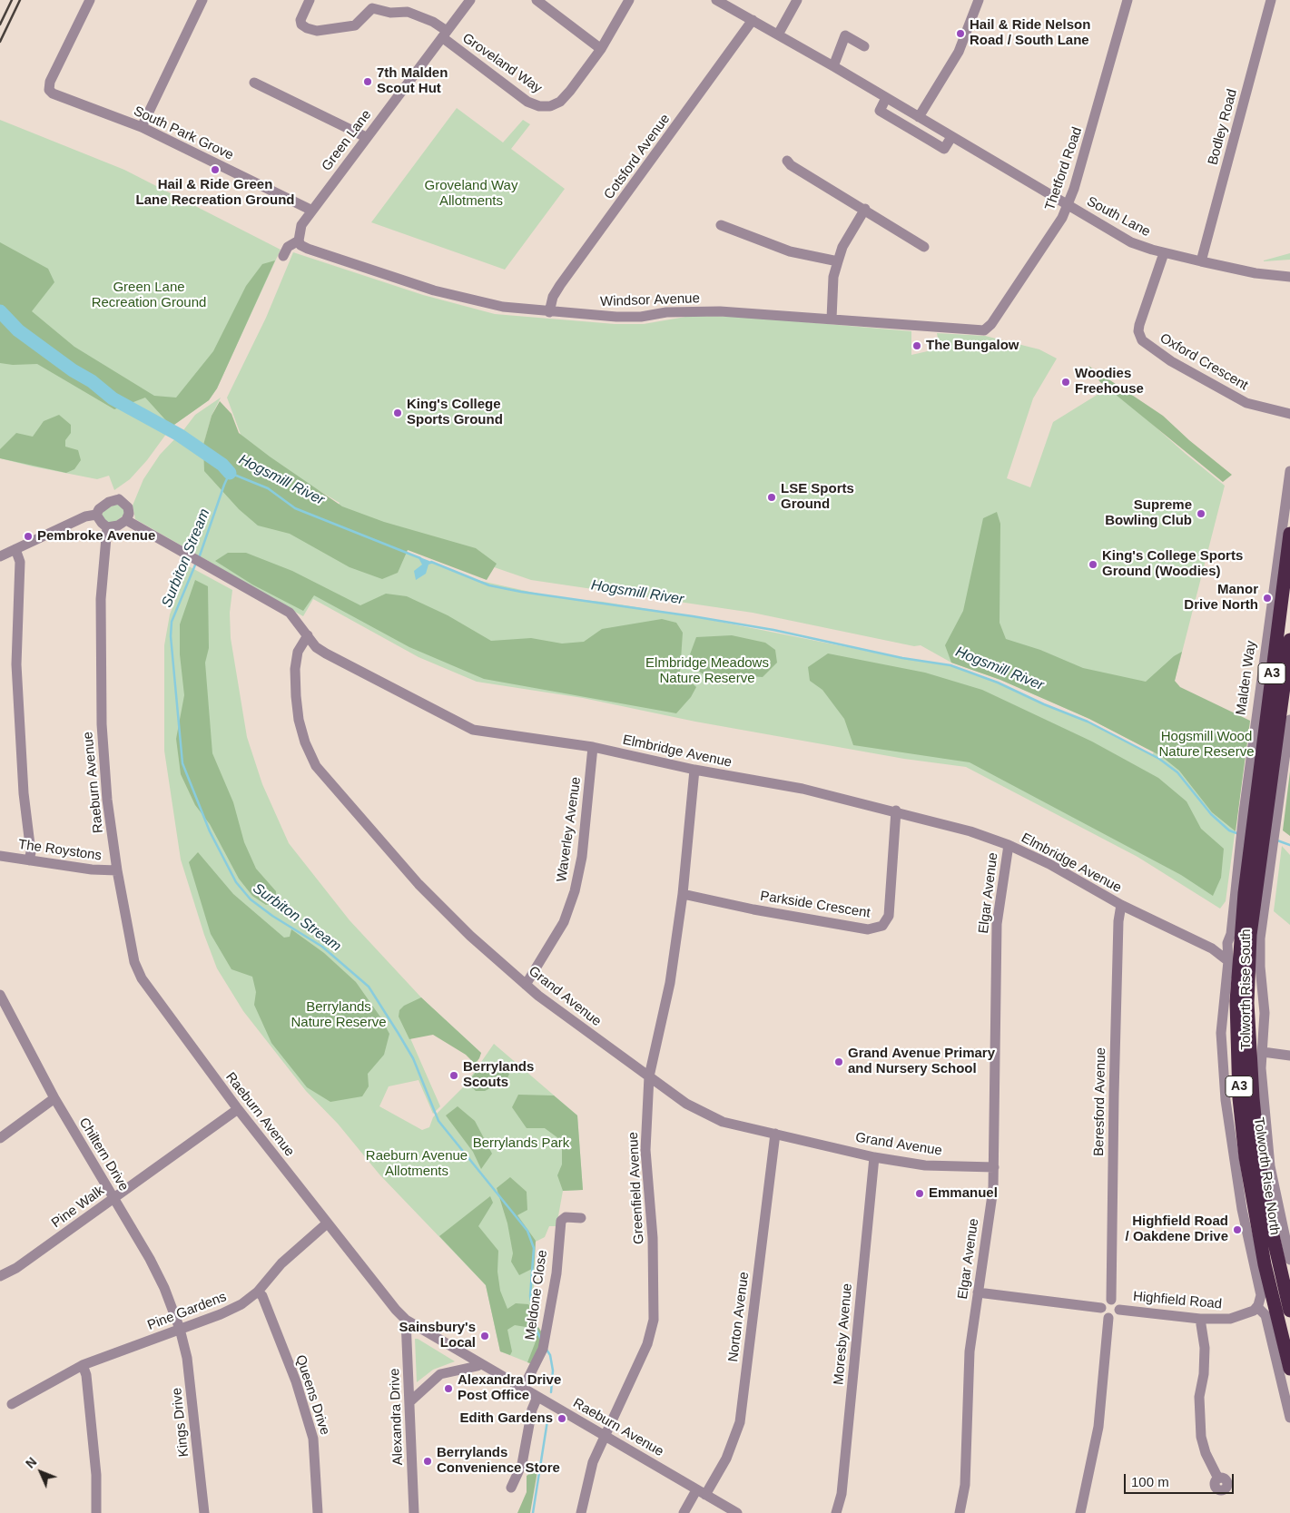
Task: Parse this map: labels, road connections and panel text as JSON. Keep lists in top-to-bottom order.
{
  "streets": {
    "highway": [
      "A3",
      "Malden Way",
      "Tolworth Rise South",
      "Tolworth Rise North"
    ],
    "street": [
      "Groveland Way",
      "Bodley Road",
      "South Park Grove",
      "Green Lane",
      "Cotsford Avenue",
      "Thetford Road",
      "South Lane",
      "Windsor Avenue",
      "Oxford Crescent",
      "Elmbridge Avenue",
      "Raeburn Avenue",
      "Waverley Avenue",
      "The Roystons",
      "Elgar Avenue",
      "Parkside Crescent",
      "Grand Avenue",
      "Beresford Avenue",
      "Chiltern Drive",
      "Greenfield Avenue",
      "Pine Walk",
      "Meldone Close",
      "Highfield Road",
      "Pine Gardens",
      "Norton Avenue",
      "Moresby Avenue",
      "Queens Drive",
      "Alexandra Drive",
      "Kings Drive"
    ]
  },
  "crossings": [
    ["Groveland Way", "Green Lane"],
    ["Bodley Road", "South Lane"],
    ["South Park Grove", "Green Lane"],
    ["Green Lane", "Windsor Avenue"],
    ["Cotsford Avenue", "South Lane"],
    ["Cotsford Avenue", "Windsor Avenue"],
    ["Thetford Road", "South Lane"],
    ["Thetford Road", "Windsor Avenue"],
    ["South Lane", "Oxford Crescent"],
    ["Malden Way", "Elmbridge Avenue"],
    ["Malden Way", "Tolworth Rise South"],
    ["Malden Way", "Tolworth Rise North"],
    ["Elmbridge Avenue", "Raeburn Avenue"],
    ["Elmbridge Avenue", "Waverley Avenue"],
    ["Elmbridge Avenue", "Elgar Avenue"],
    ["Elmbridge Avenue", "Parkside Crescent"],
    ["Elmbridge Avenue", "Grand Avenue"],
    ["Elmbridge Avenue", "Beresford Avenue"],
    ["Elmbridge Avenue", "Tolworth Rise North"],
    ["Elmbridge Avenue", "Greenfield Avenue"],
    ["Raeburn Avenue", "The Roystons"],
    ["Raeburn Avenue", "Greenfield Avenue"],
    ["Raeburn Avenue", "Pine Walk"],
    ["Raeburn Avenue", "Meldone Close"],
    ["Raeburn Avenue", "Pine Gardens"],
    ["Raeburn Avenue", "Norton Avenue"],
    ["Raeburn Avenue", "Alexandra Drive"],
    ["Waverley Avenue", "Grand Avenue"],
    ["Elgar Avenue", "Grand Avenue"],
    ["Parkside Crescent", "Greenfield Avenue"],
    ["Tolworth Rise South", "Tolworth Rise North"],
    ["Grand Avenue", "Greenfield Avenue"],
    ["Grand Avenue", "Norton Avenue"],
    ["Grand Avenue", "Moresby Avenue"],
    ["Beresford Avenue", "Highfield Road"],
    ["Chiltern Drive", "Pine Walk"],
    ["Chiltern Drive", "Pine Gardens"],
    ["Chiltern Drive", "Kings Drive"],
    ["Tolworth Rise North", "Highfield Road"],
    ["Pine Gardens", "Queens Drive"],
    ["Pine Gardens", "Kings Drive"]
  ],
  "water": ["Hogsmill River", "Surbiton Stream"],
  "parks": [
    "Groveland Way Allotments",
    "Green Lane Recreation Ground",
    "Elmbridge Meadows Nature Reserve",
    "Hogsmill Wood Nature Reserve",
    "Berrylands Nature Reserve",
    "Berrylands Park",
    "Raeburn Avenue Allotments"
  ],
  "places": [
    "Hail & Ride Nelson Road / South Lane",
    "7th Malden Scout Hut",
    "Hail & Ride Green Lane Recreation Ground",
    "The Bungalow",
    "Woodies Freehouse",
    "King's College Sports Ground",
    "LSE Sports Ground",
    "Supreme Bowling Club",
    "Pembroke Avenue",
    "King's College Sports Ground (Woodies)",
    "Manor Drive North",
    "Grand Avenue Primary and Nursery School",
    "Berrylands Scouts",
    "Emmanuel",
    "Highfield Road / Oakdene Drive",
    "Sainsbury's Local",
    "Alexandra Drive Post Office",
    "Edith Gardens",
    "Berrylands Convenience Store"
  ],
  "scale_bar": "100 m",
  "north": "top left"
}
